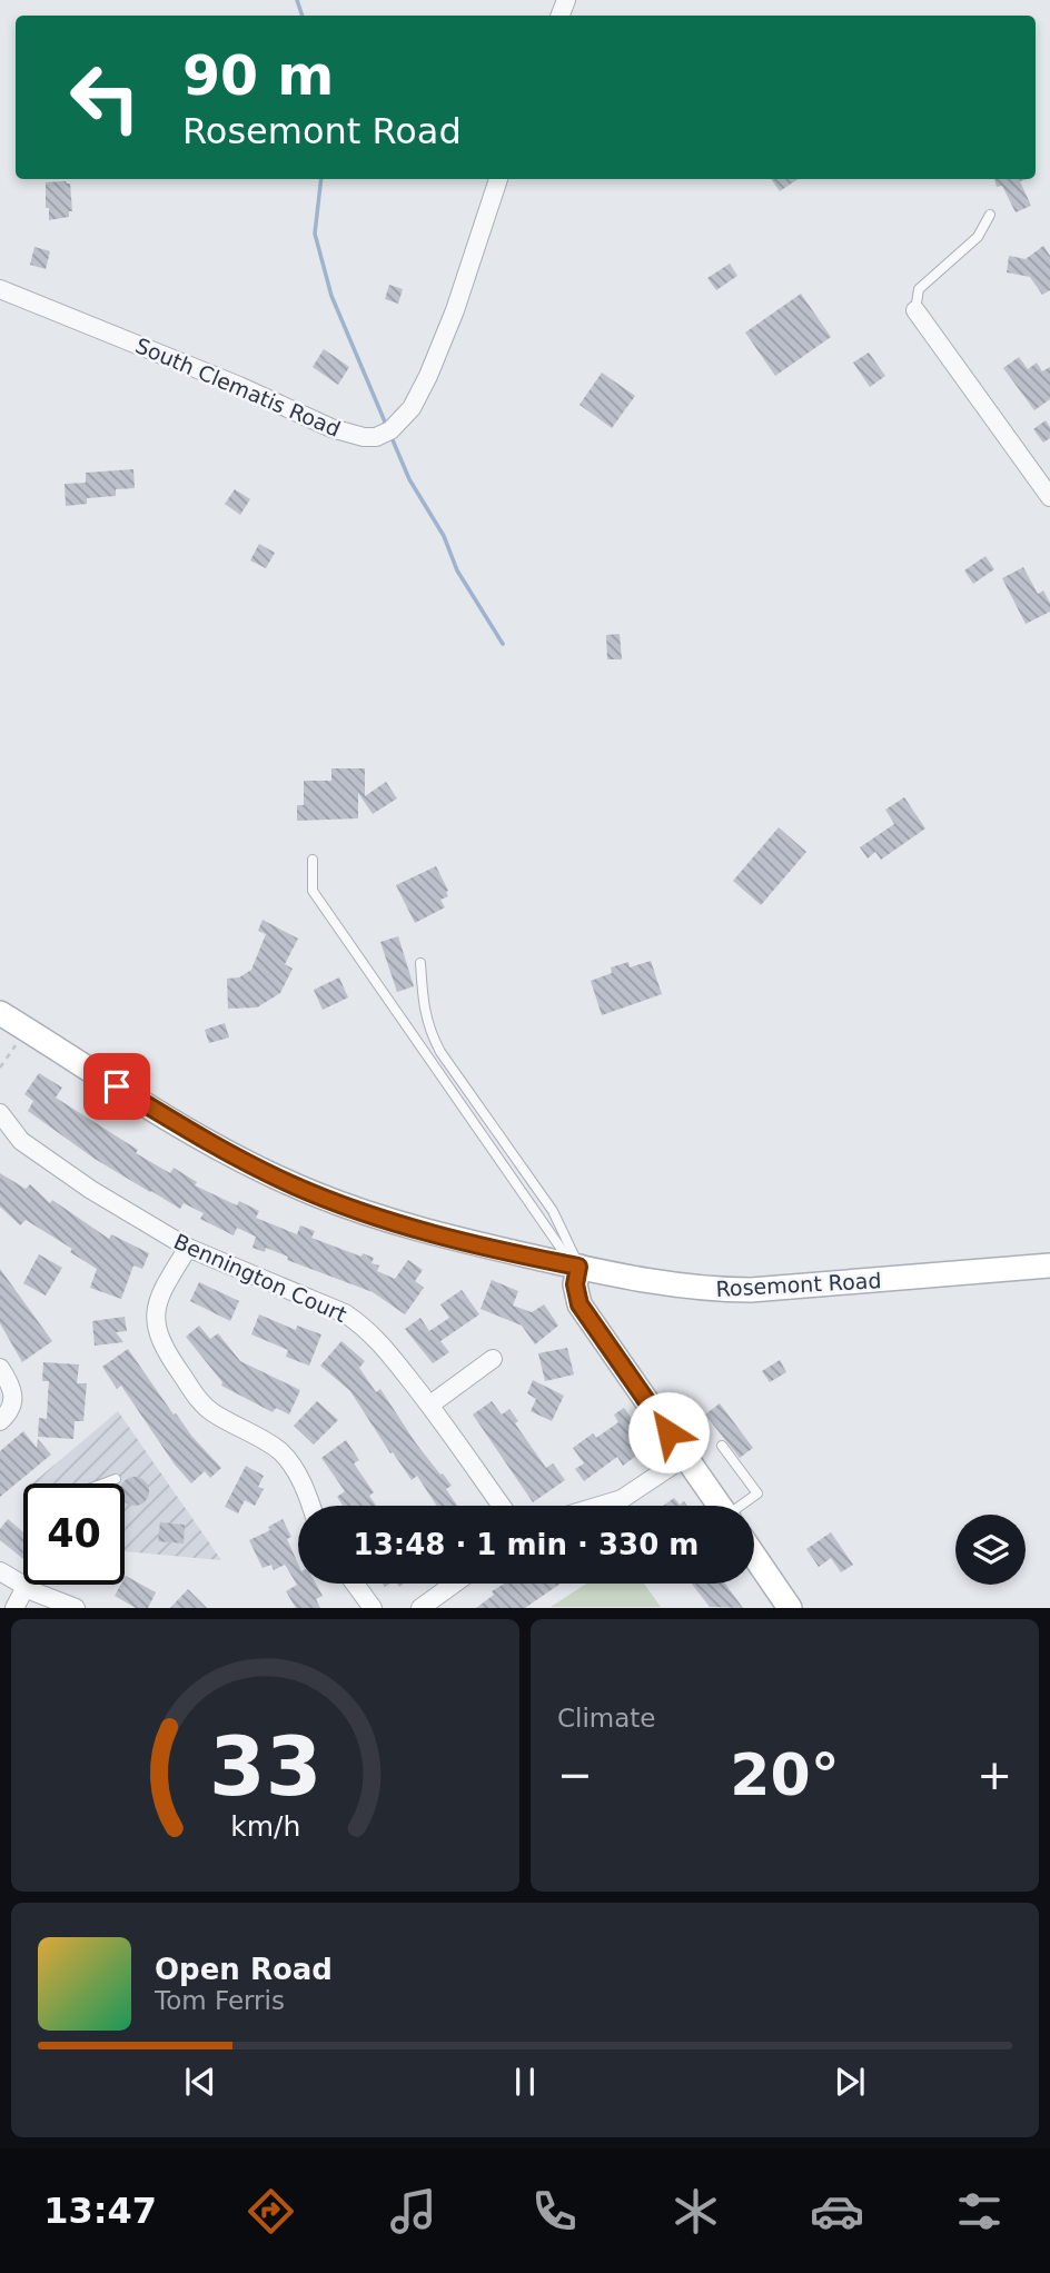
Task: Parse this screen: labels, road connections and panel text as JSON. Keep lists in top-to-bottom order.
{
  "streets": {
    "main road": ["Rosemont Road"],
    "street": ["South Clematis Road", "Bennington Court"]
  },
  "page": {
    "turn": ["90 m", "Rosemont Road"],
    "limit": "40",
    "trip": "13:48 · 1 min · 330 m",
    "tile": "Climate",
    "heat": ["−", "20°", "+"],
    "song": ["Open Road", "Tom Ferris"],
    "tabs": "13:47",
    "gauge": ["33", "km/h"]
  }
}
